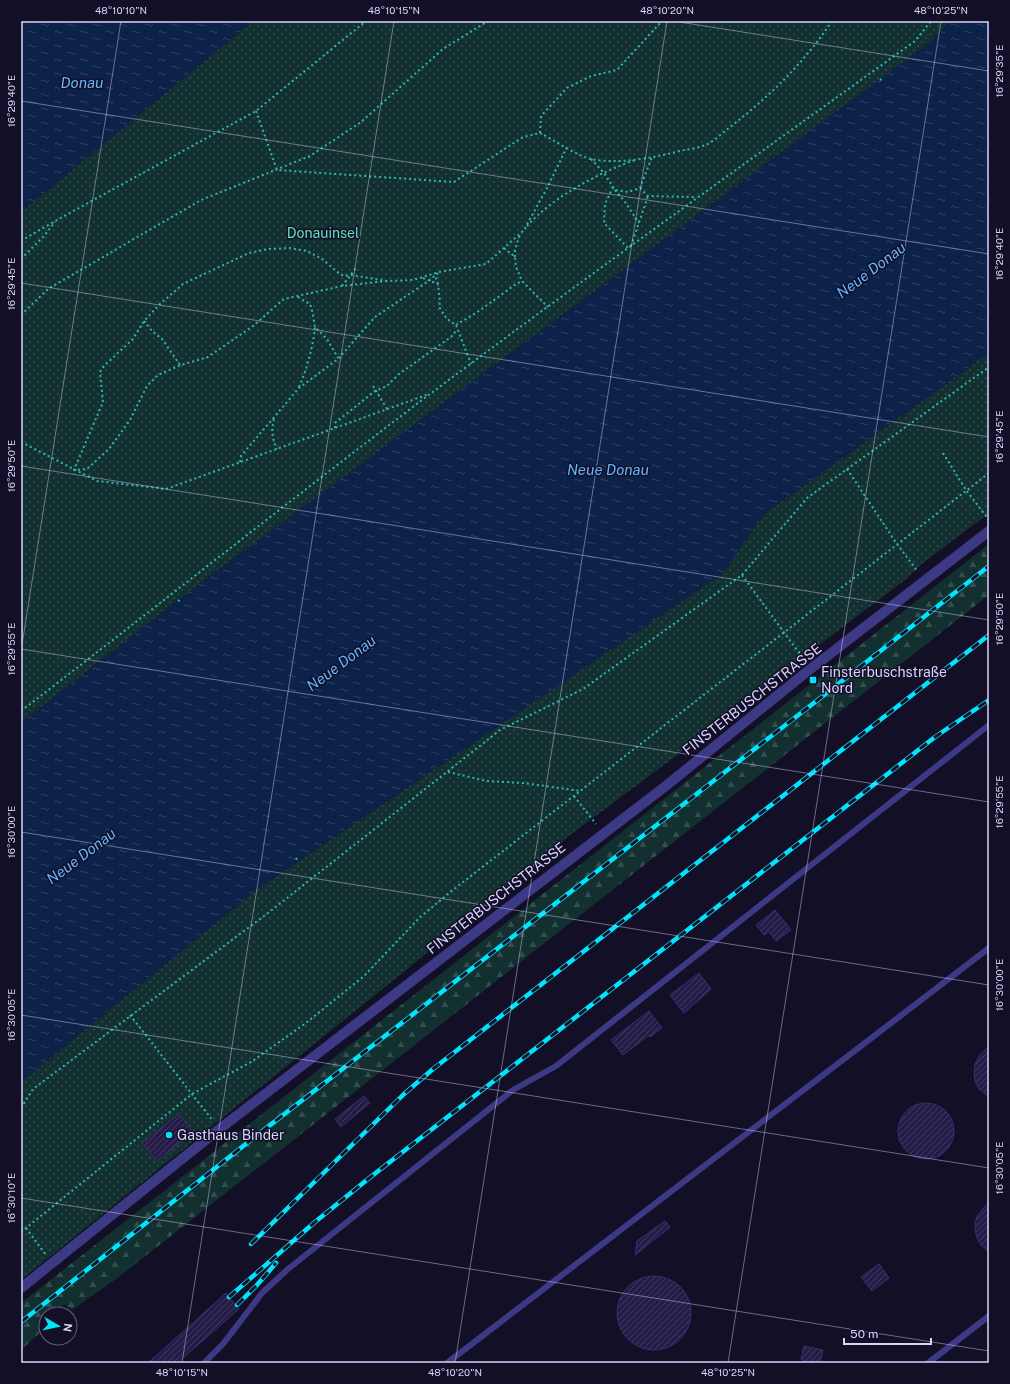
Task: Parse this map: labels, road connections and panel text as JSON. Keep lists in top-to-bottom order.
{
  "streets": {
    "street": ["FINSTERBUSCHSTRASSE"]
  },
  "water": ["Donau", "Neue Donau"],
  "parks": ["Donauinsel"],
  "places": {
    "transit": ["Finsterbuschstraße Nord"],
    "other": ["Gasthaus Binder"]
  },
  "scale_bar": "50 m",
  "north": "right",
  "coordinates": [
    "48°10'10\"N",
    "48°10'15\"N",
    "48°10'20\"N",
    "48°10'25\"N",
    "16°29'35\"E",
    "16°29'40\"E",
    "16°29'45\"E",
    "16°29'50\"E",
    "16°29'55\"E",
    "16°30'00\"E",
    "16°30'05\"E",
    "16°30'10\"E"
  ]
}
